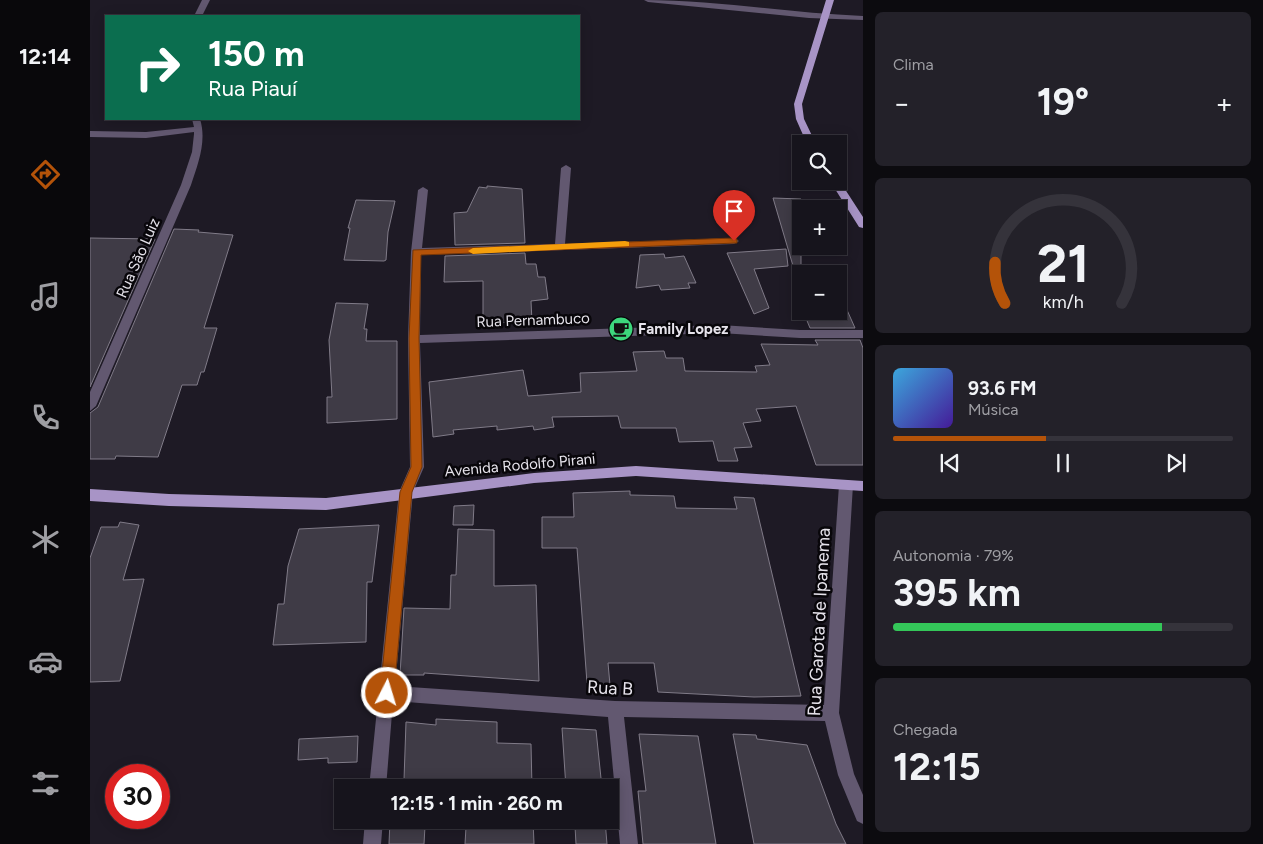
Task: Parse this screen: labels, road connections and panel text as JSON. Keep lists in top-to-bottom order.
{
  "streets": {
    "main road": ["Avenida Rodolfo Pirani"],
    "street": [
      "Rua São Luiz",
      "Rua Pernambuco",
      "Rua Garota de Ipanema",
      "Rua B"
    ]
  },
  "crossings": [
    ["Avenida Rodolfo Pirani", "Rua Garota de Ipanema"],
    ["Rua Garota de Ipanema", "Rua B"]
  ],
  "places": {
    "cafe": ["Family Lopez"]
  },
  "page": {
    "tabs": "12:14",
    "tile": [
      "Clima",
      ["Autonomia · 79%", "395 km"],
      ["Chegada", "12:15"]
    ],
    "turn": ["150 m", "Rua Piauí"],
    "heat": ["−", "19°", "+"],
    "map_buttons": ["+", "−"],
    "song": ["93.6 FM", "Música"],
    "limit": "30",
    "trip": "12:15 · 1 min · 260 m",
    "gauge": ["21", "km/h"]
  }
}
